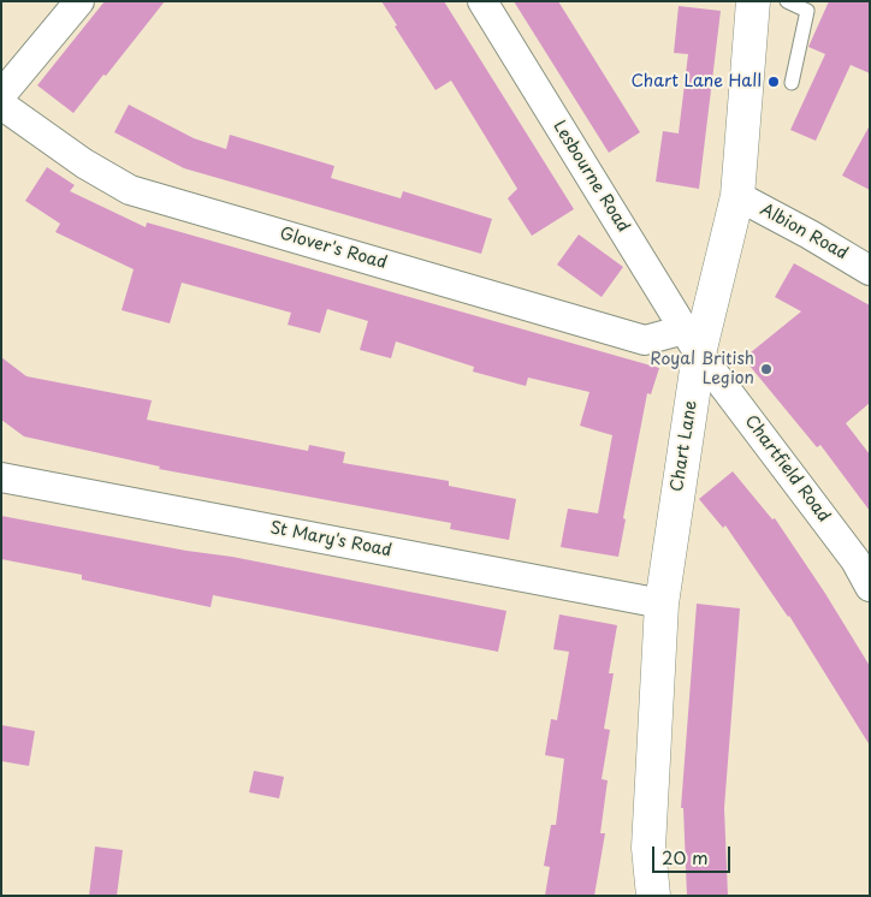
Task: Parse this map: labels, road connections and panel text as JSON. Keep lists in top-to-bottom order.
{
  "streets": {
    "street": [
      "Lesbourne Road",
      "Albion Road",
      "Glover's Road",
      "Chart Lane",
      "Chartfield Road",
      "St Mary's Road"
    ]
  },
  "crossings": [
    ["Lesbourne Road", "Glover's Road"],
    ["Lesbourne Road", "Chart Lane"],
    ["Lesbourne Road", "Chartfield Road"],
    ["Albion Road", "Chart Lane"],
    ["Glover's Road", "Chart Lane"],
    ["Glover's Road", "Chartfield Road"],
    ["Chart Lane", "Chartfield Road"],
    ["Chart Lane", "St Mary's Road"]
  ],
  "places": ["Chart Lane Hall", "Royal British Legion"],
  "scale_bar": "20 m"
}
